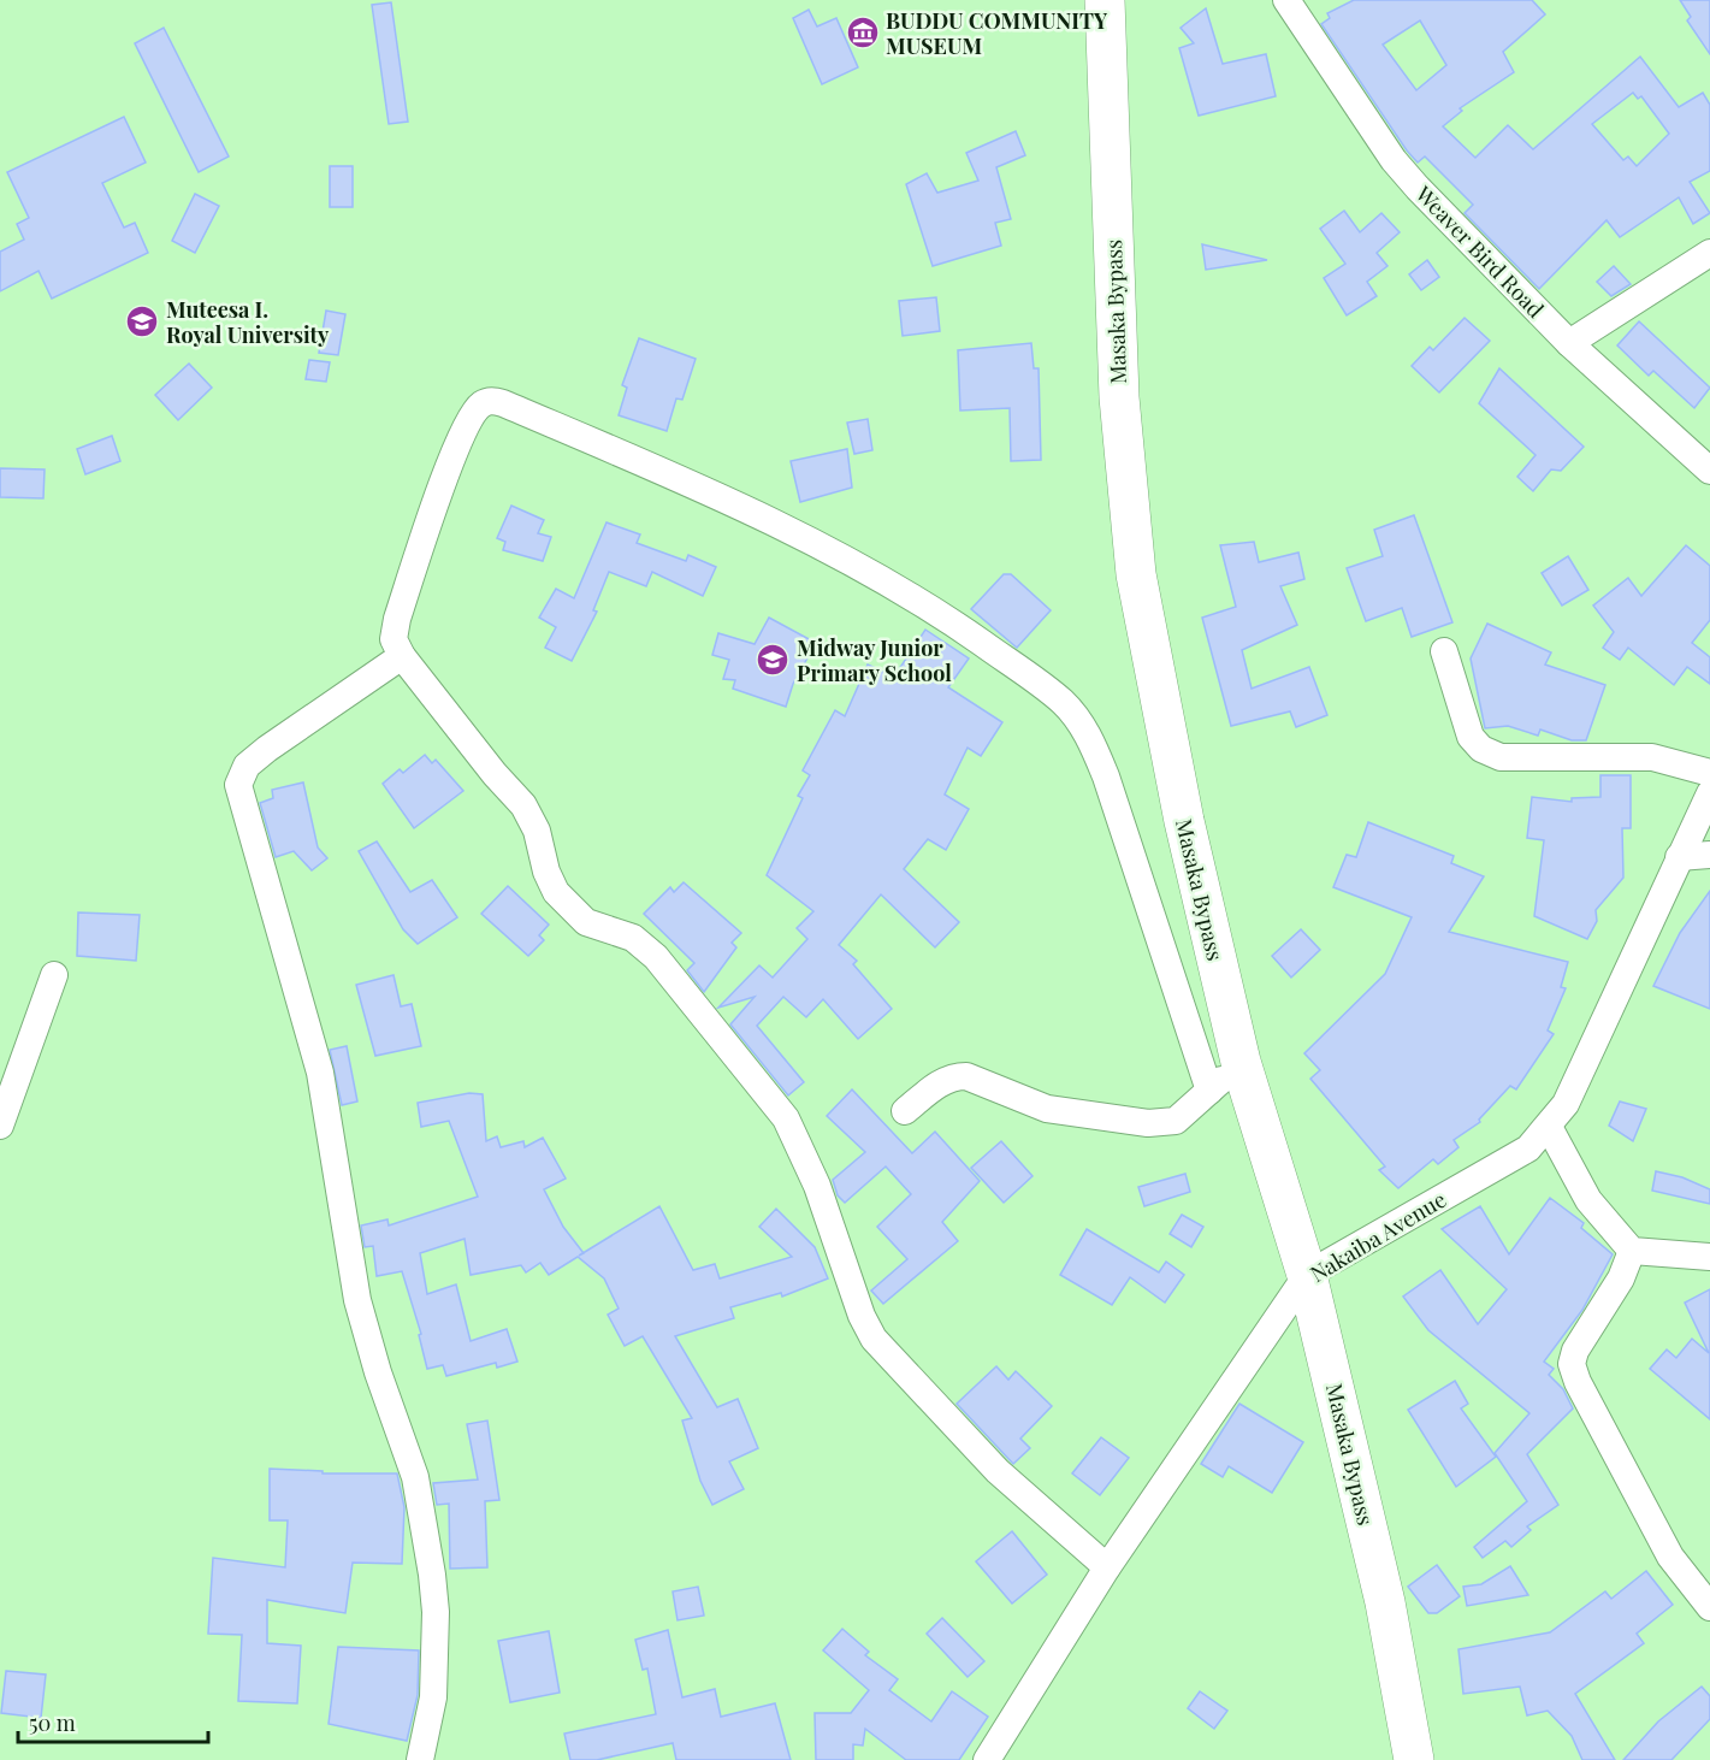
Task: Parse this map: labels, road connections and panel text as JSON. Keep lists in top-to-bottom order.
{
  "streets": {
    "highway": ["Masaka Bypass"],
    "street": ["Weaver Bird Road", "Nakaiba Avenue"]
  },
  "crossings": [
    ["Masaka Bypass", "Nakaiba Avenue"]
  ],
  "places": {
    "museum": ["BUDDU COMMUNITY MUSEUM"],
    "school or university": ["Muteesa I. Royal University", "Midway Junior Primary School"]
  },
  "scale_bar": "50 m"
}
